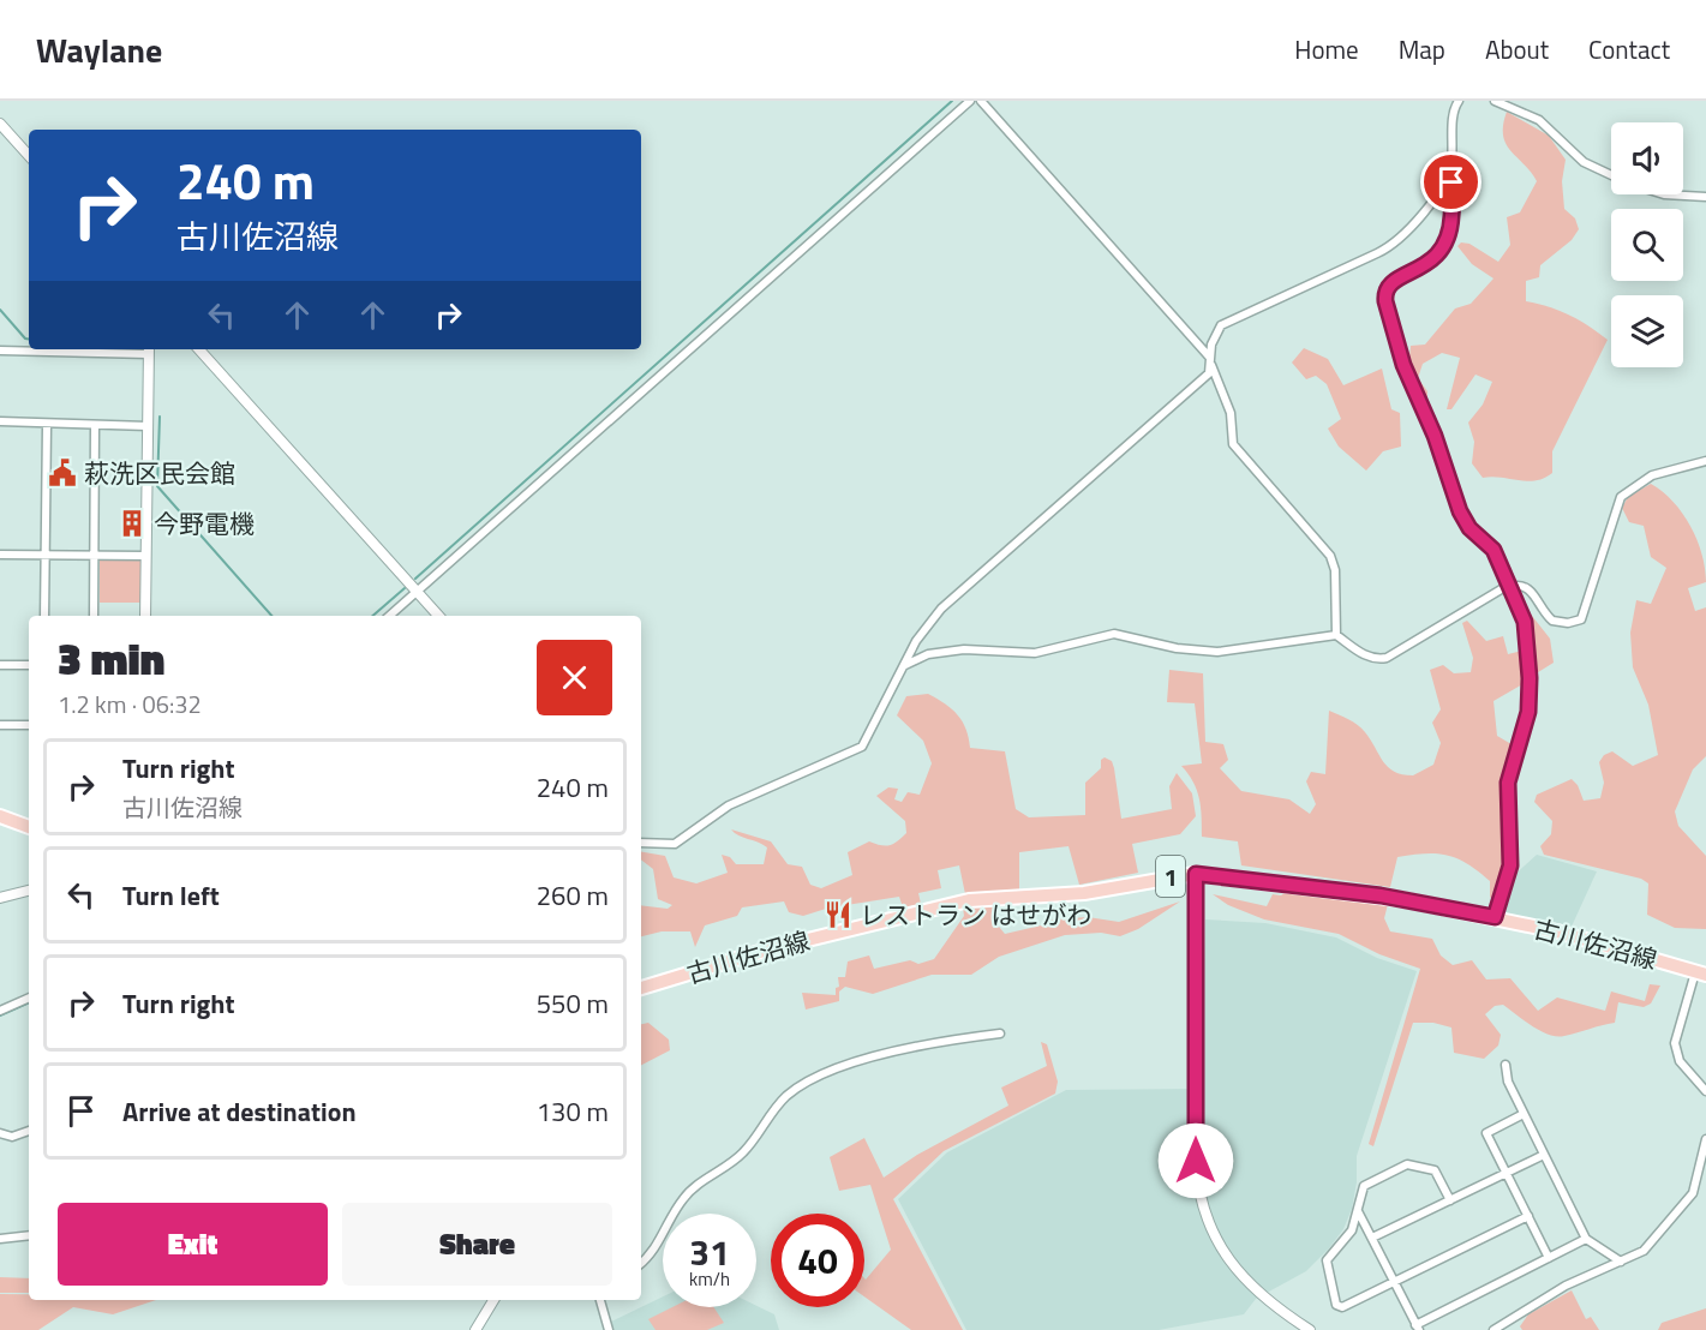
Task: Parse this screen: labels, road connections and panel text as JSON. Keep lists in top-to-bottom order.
{
  "streets": {
    "main road": ["1", "古川佐沼線"]
  },
  "places": {
    "public building": ["萩洗区民会館"],
    "building": ["今野電機"],
    "restaurant": ["レストラン はせがわ"]
  },
  "page": {
    "header": "Waylane",
    "nav": [
      "Home",
      "Map",
      "About",
      "Contact"
    ],
    "turn": ["240 m", "古川佐沼線"],
    "heading": ["3 min", "1.2 km · 06:32"],
    "list": [
      {
        "name": "Turn right",
        "note": "古川佐沼線",
        "value": "240 m"
      },
      {
        "name": "Turn left",
        "value": "260 m"
      },
      {
        "name": "Turn right",
        "value": "550 m"
      },
      {
        "name": "Arrive at destination",
        "value": "130 m"
      }
    ],
    "buttons": ["Exit", "Share"],
    "speed": "31 km/h",
    "limit": "40"
  }
}
